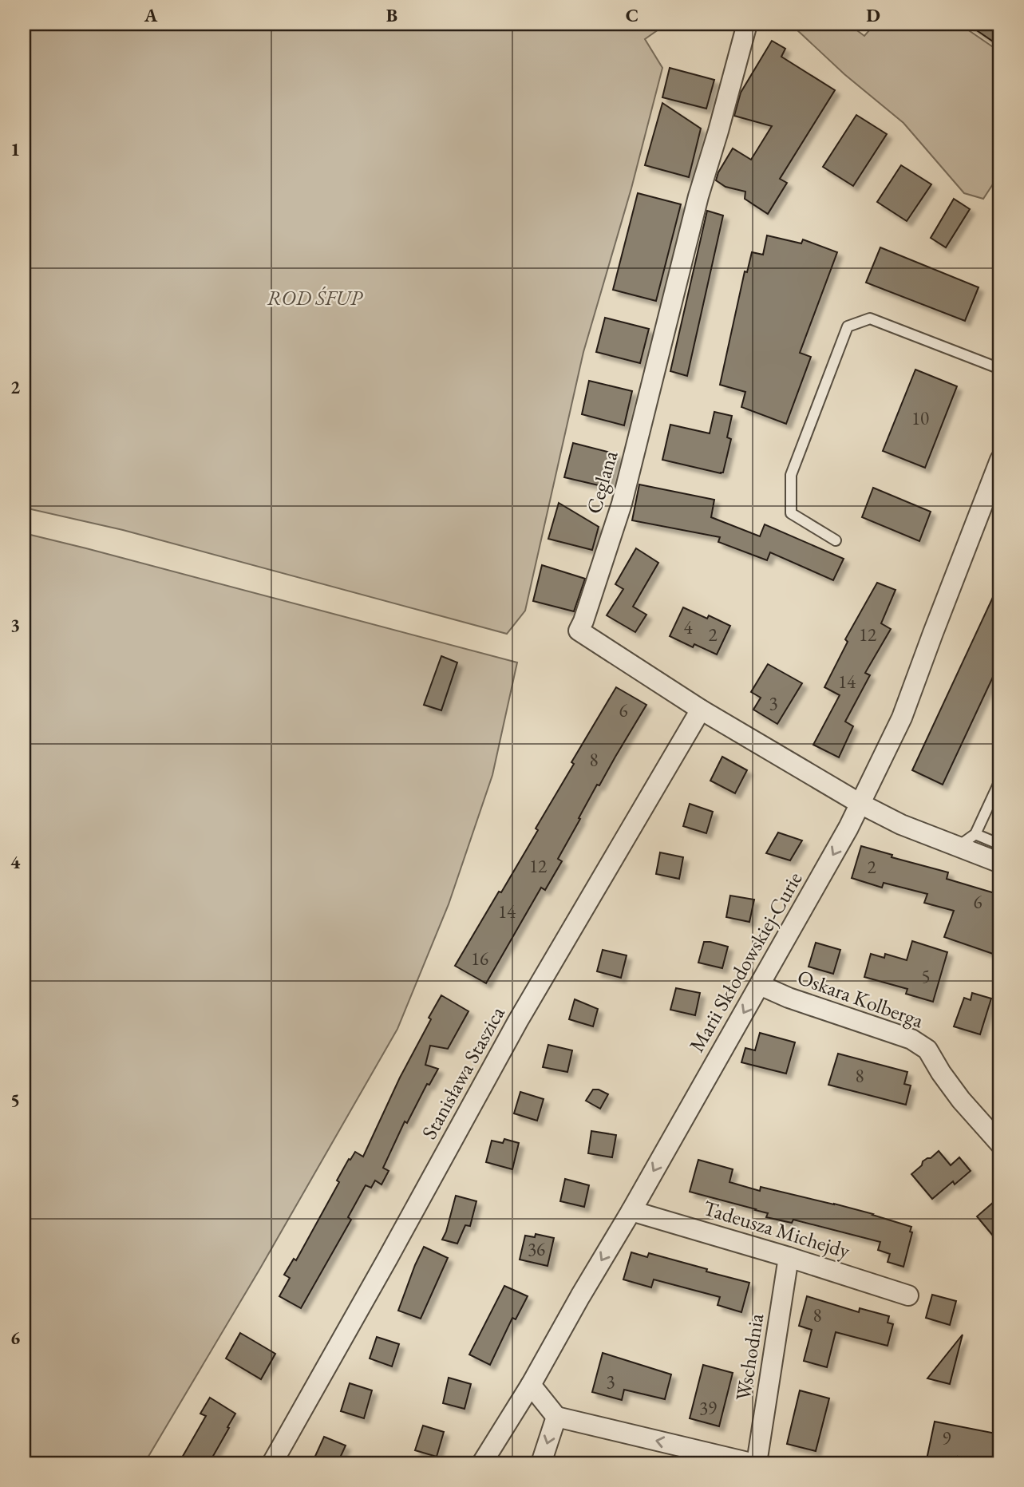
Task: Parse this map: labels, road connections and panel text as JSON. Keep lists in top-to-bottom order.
{
  "streets": {
    "street": [
      "Ceglana",
      "Marii Skłodowskiej-Curie",
      "Oskara Kolberga",
      "Stanisława Staszica",
      "Tadeusza Michejdy",
      "Wschodnia"
    ]
  },
  "crossings": [
    ["Ceglana", "Marii Skłodowskiej-Curie"],
    ["Ceglana", "Stanisława Staszica"],
    ["Marii Skłodowskiej-Curie", "Oskara Kolberga"],
    ["Marii Skłodowskiej-Curie", "Tadeusza Michejdy"],
    ["Tadeusza Michejdy", "Wschodnia"]
  ],
  "one_way": ["Marii Skłodowskiej-Curie"],
  "parks": ["ROD ŚFUP"],
  "house_numbers": [
    "10",
    "4",
    "2",
    "12",
    "14",
    "3",
    "6",
    "8",
    "12",
    "2",
    "6",
    "14",
    "16",
    "5",
    "8",
    "36",
    "8",
    "3",
    "39",
    "9"
  ],
  "grid": {
    "columns": [
      "A",
      "B",
      "C",
      "D"
    ],
    "rows": [
      "1",
      "2",
      "3",
      "4",
      "5",
      "6"
    ]
  }
}
